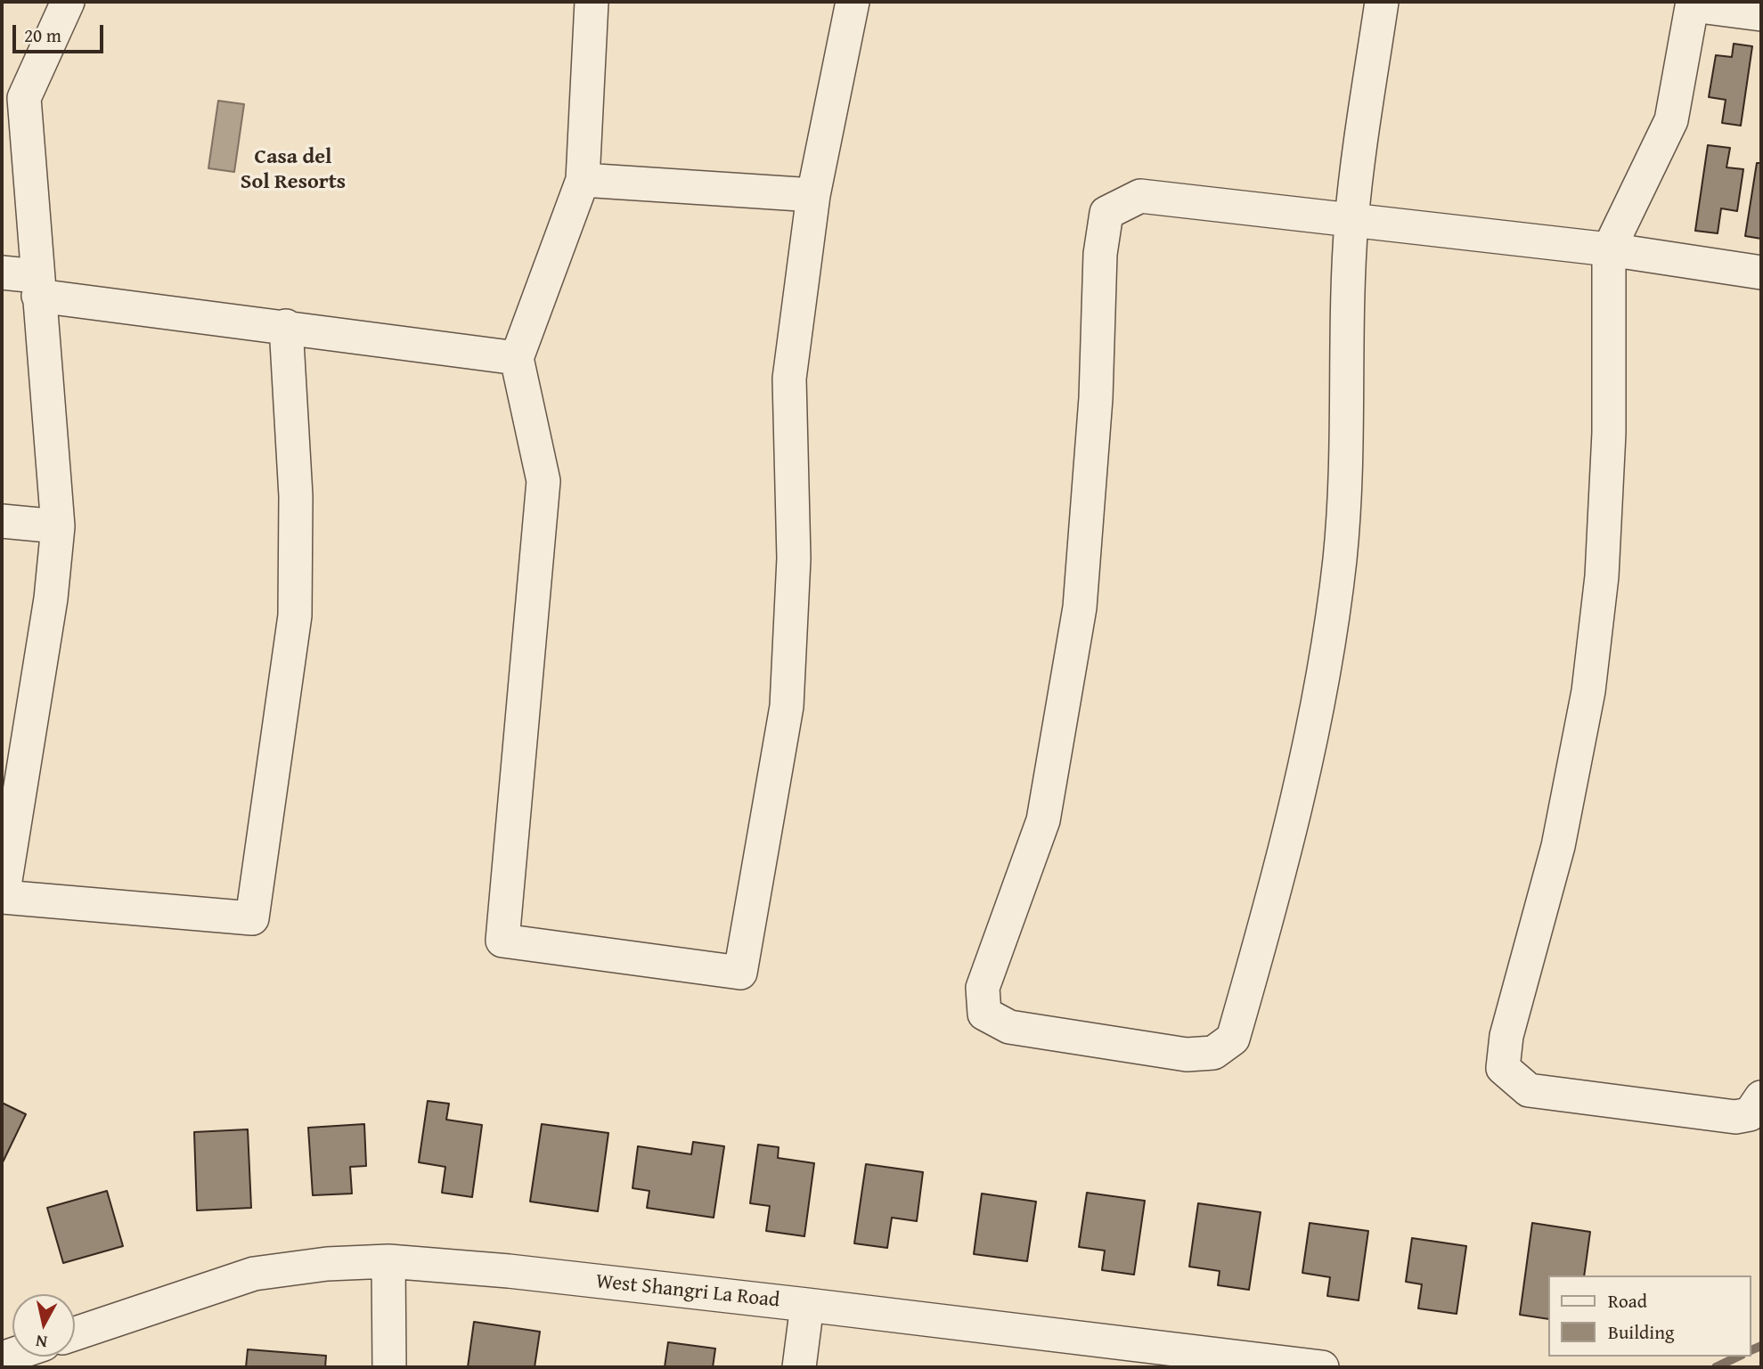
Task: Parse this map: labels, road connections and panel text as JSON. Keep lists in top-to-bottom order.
{
  "streets": {
    "street": ["West Shangri La Road"]
  },
  "districts": ["Casa del Sol Resorts"],
  "legend": ["Road", "Building"],
  "scale_bar": "20 m",
  "north": "bottom"
}
